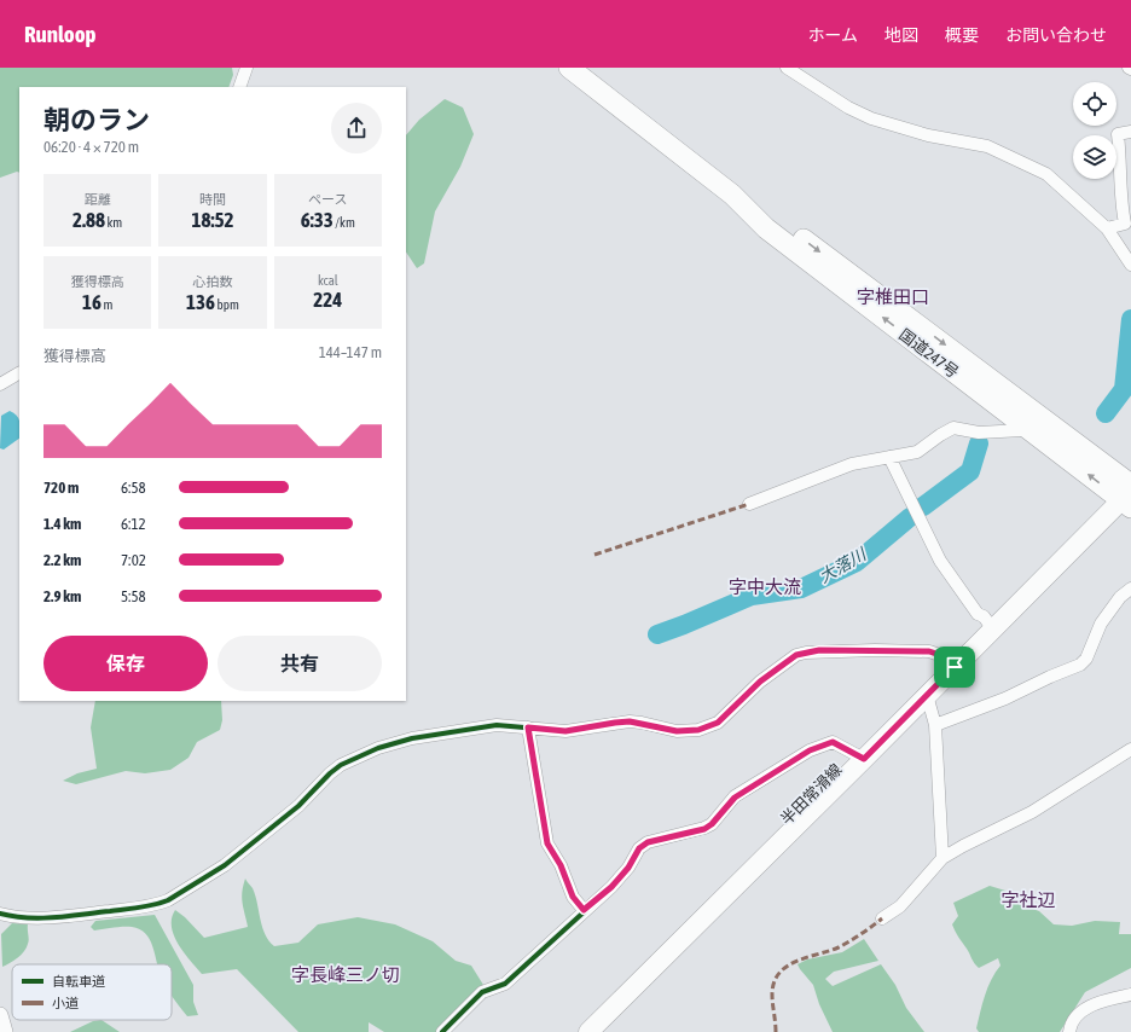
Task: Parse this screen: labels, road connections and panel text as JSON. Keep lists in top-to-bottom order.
{
  "streets": {
    "highway": ["国道247号"],
    "main road": ["半田常滑線"]
  },
  "crossings": [
    ["国道247号", "半田常滑線"]
  ],
  "districts": [
    "字椎田口",
    "字中大流",
    "字社辺",
    "字長峰三ノ切"
  ],
  "water": ["大落川"],
  "legend": ["自転車道", "小道"],
  "page": {
    "header": "Runloop",
    "nav": [
      "ホーム",
      "地図",
      "概要",
      "お問い合わせ"
    ],
    "heading": ["朝のラン", "06:20 · 4 × 720 m"],
    "stats": [
      ["距離", "2.88 km"],
      ["時間", "18:52"],
      ["ペース", "6:33 /km"],
      ["獲得標高", "16 m"],
      ["心拍数", "136 bpm"],
      ["kcal", "224"]
    ],
    "chart": ["獲得標高", "144–147 m"],
    "list": [
      {
        "name": "720 m",
        "note": "6:58"
      },
      {
        "name": "1.4 km",
        "note": "6:12"
      },
      {
        "name": "2.2 km",
        "note": "7:02"
      },
      {
        "name": "2.9 km",
        "note": "5:58"
      }
    ],
    "buttons": ["保存", "共有"]
  }
}
